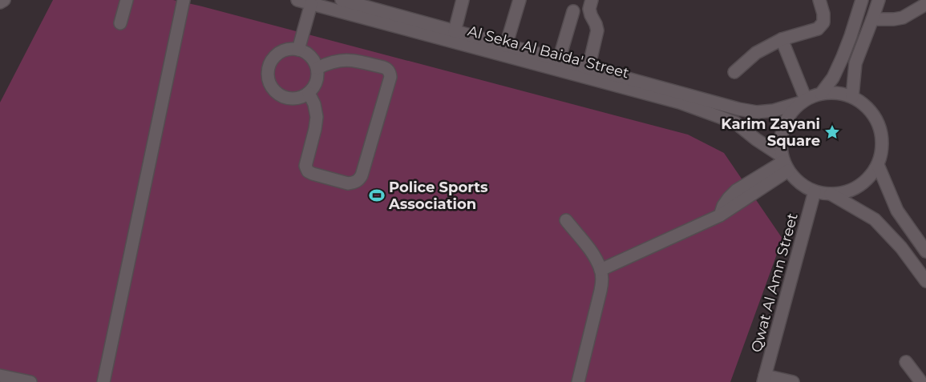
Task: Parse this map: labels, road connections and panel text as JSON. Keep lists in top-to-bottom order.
{
  "streets": {
    "street": ["Al Seka Al Baida' Street", "Qwat Al Amn Street"]
  },
  "crossings": [
    ["Al Seka Al Baida' Street", "Qwat Al Amn Street"]
  ],
  "places": {
    "place": ["Karim Zayani Square"],
    "sports": ["Police Sports Association"]
  }
}
